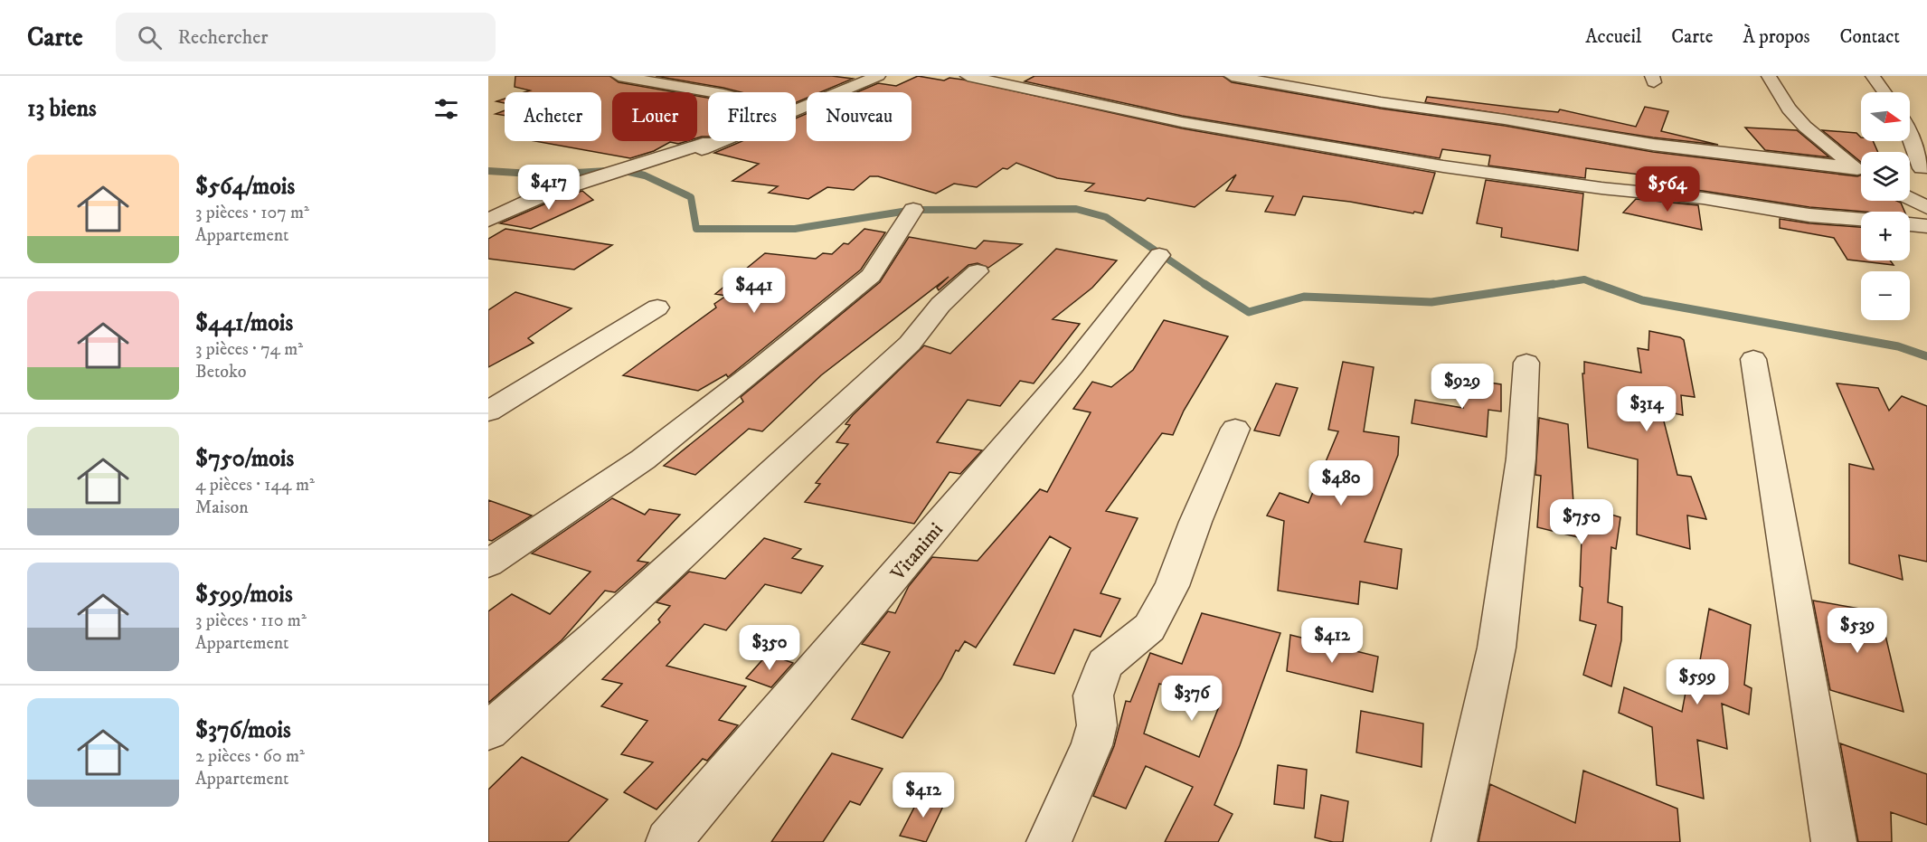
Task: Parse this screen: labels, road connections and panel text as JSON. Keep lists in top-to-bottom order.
{
  "streets": {
    "street": ["Vitanimi"]
  },
  "north": "right",
  "page": {
    "header": "Carte",
    "search": "Rechercher",
    "nav": [
      "Accueil",
      "Carte",
      "À propos",
      "Contact"
    ],
    "heading": "13 biens",
    "map_buttons": ["+", "−"],
    "chip": [
      "Acheter",
      "Louer",
      "Filtres",
      "Nouveau"
    ],
    "list": [
      {
        "name": "$564/mois",
        "note": "3 pièces · 107 m² · Appartement"
      },
      {
        "name": "$441/mois",
        "note": "3 pièces · 74 m² · Betoko"
      },
      {
        "name": "$750/mois",
        "note": "4 pièces · 144 m² · Maison"
      },
      {
        "name": "$599/mois",
        "note": "3 pièces · 110 m² · Appartement"
      },
      {
        "name": "$376/mois",
        "note": "2 pièces · 60 m² · Appartement"
      }
    ],
    "price": [
      "$417",
      "$564",
      "$441",
      "$929",
      "$314",
      "$480",
      "$750",
      "$539",
      "$412",
      "$350",
      "$599",
      "$376",
      "$412"
    ]
  }
}
